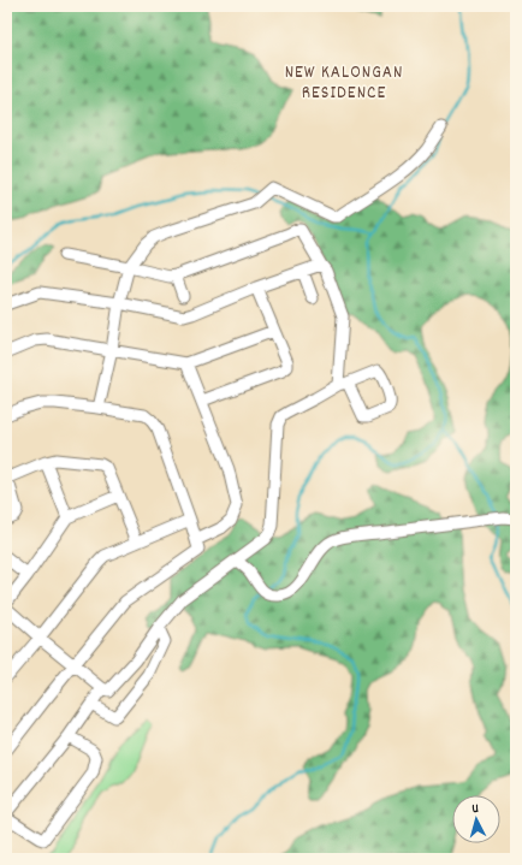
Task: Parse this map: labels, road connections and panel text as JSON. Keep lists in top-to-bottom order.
{
  "districts": ["NEW KALONGAN RESIDENCE"],
  "north": "top"
}
